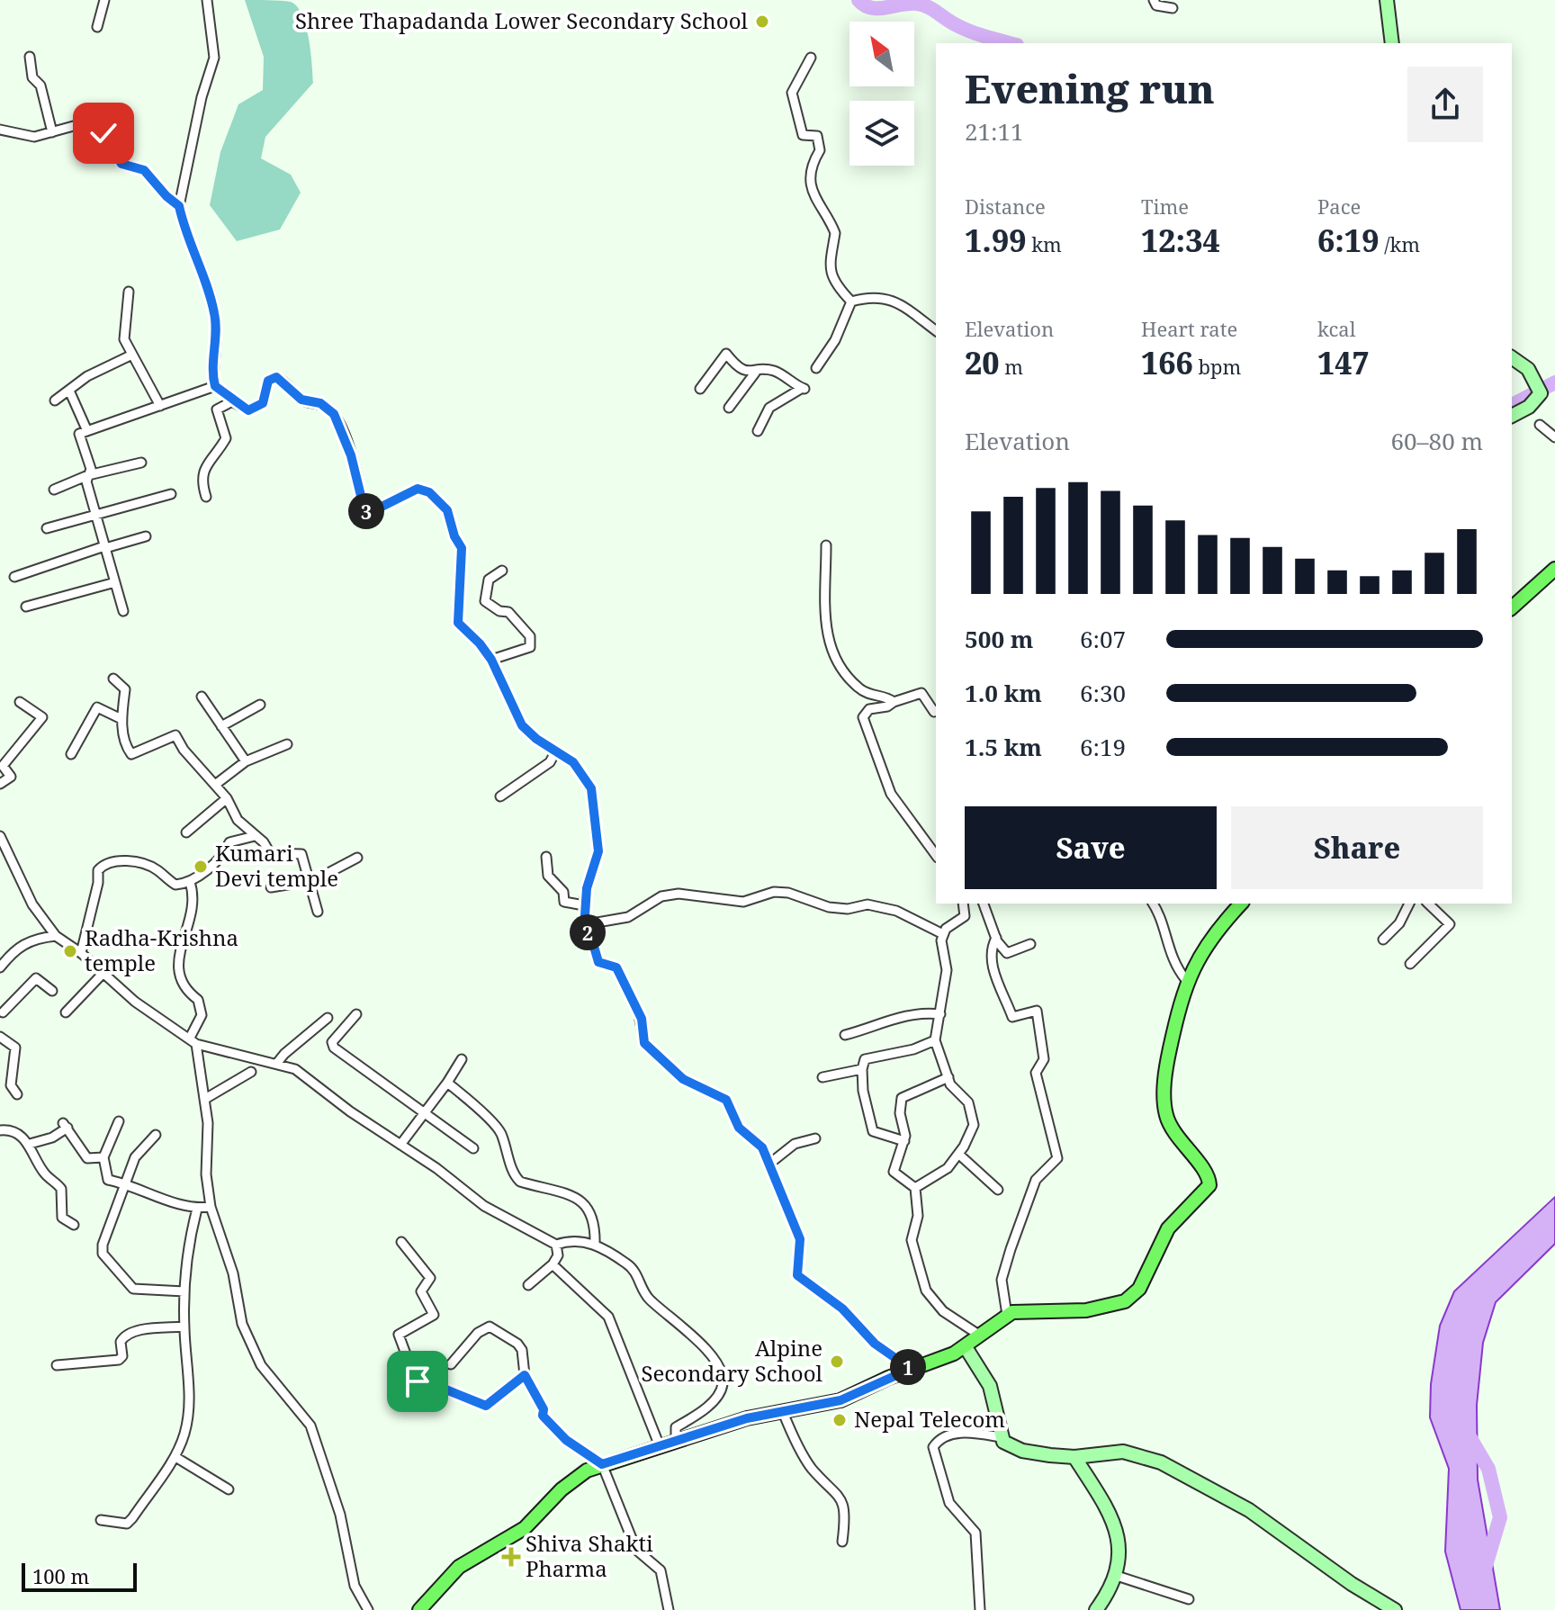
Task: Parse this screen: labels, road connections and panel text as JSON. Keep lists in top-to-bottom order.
{
  "places": {
    "other": [
      "Shree Thapadanda Lower Secondary School",
      "Kumari Devi temple",
      "Radha-Krishna temple",
      "Alpine Secondary School",
      "Nepal Telecom"
    ],
    "health": ["Shiva Shakti Pharma"]
  },
  "scale_bar": "100 m",
  "north": "top left",
  "page": {
    "heading": ["Evening run", "21:11"],
    "stats": [
      ["Distance", "1.99 km"],
      ["Time", "12:34"],
      ["Pace", "6:19 /km"],
      ["Elevation", "20 m"],
      ["Heart rate", "166 bpm"],
      ["kcal", "147"]
    ],
    "chart": ["Elevation", "60–80 m"],
    "pins": ["3", "2", "1"],
    "list": [
      {
        "name": "500 m",
        "note": "6:07"
      },
      {
        "name": "1.0 km",
        "note": "6:30"
      },
      {
        "name": "1.5 km",
        "note": "6:19"
      }
    ],
    "buttons": ["Save", "Share"],
    "scale": "100 m"
  }
}
